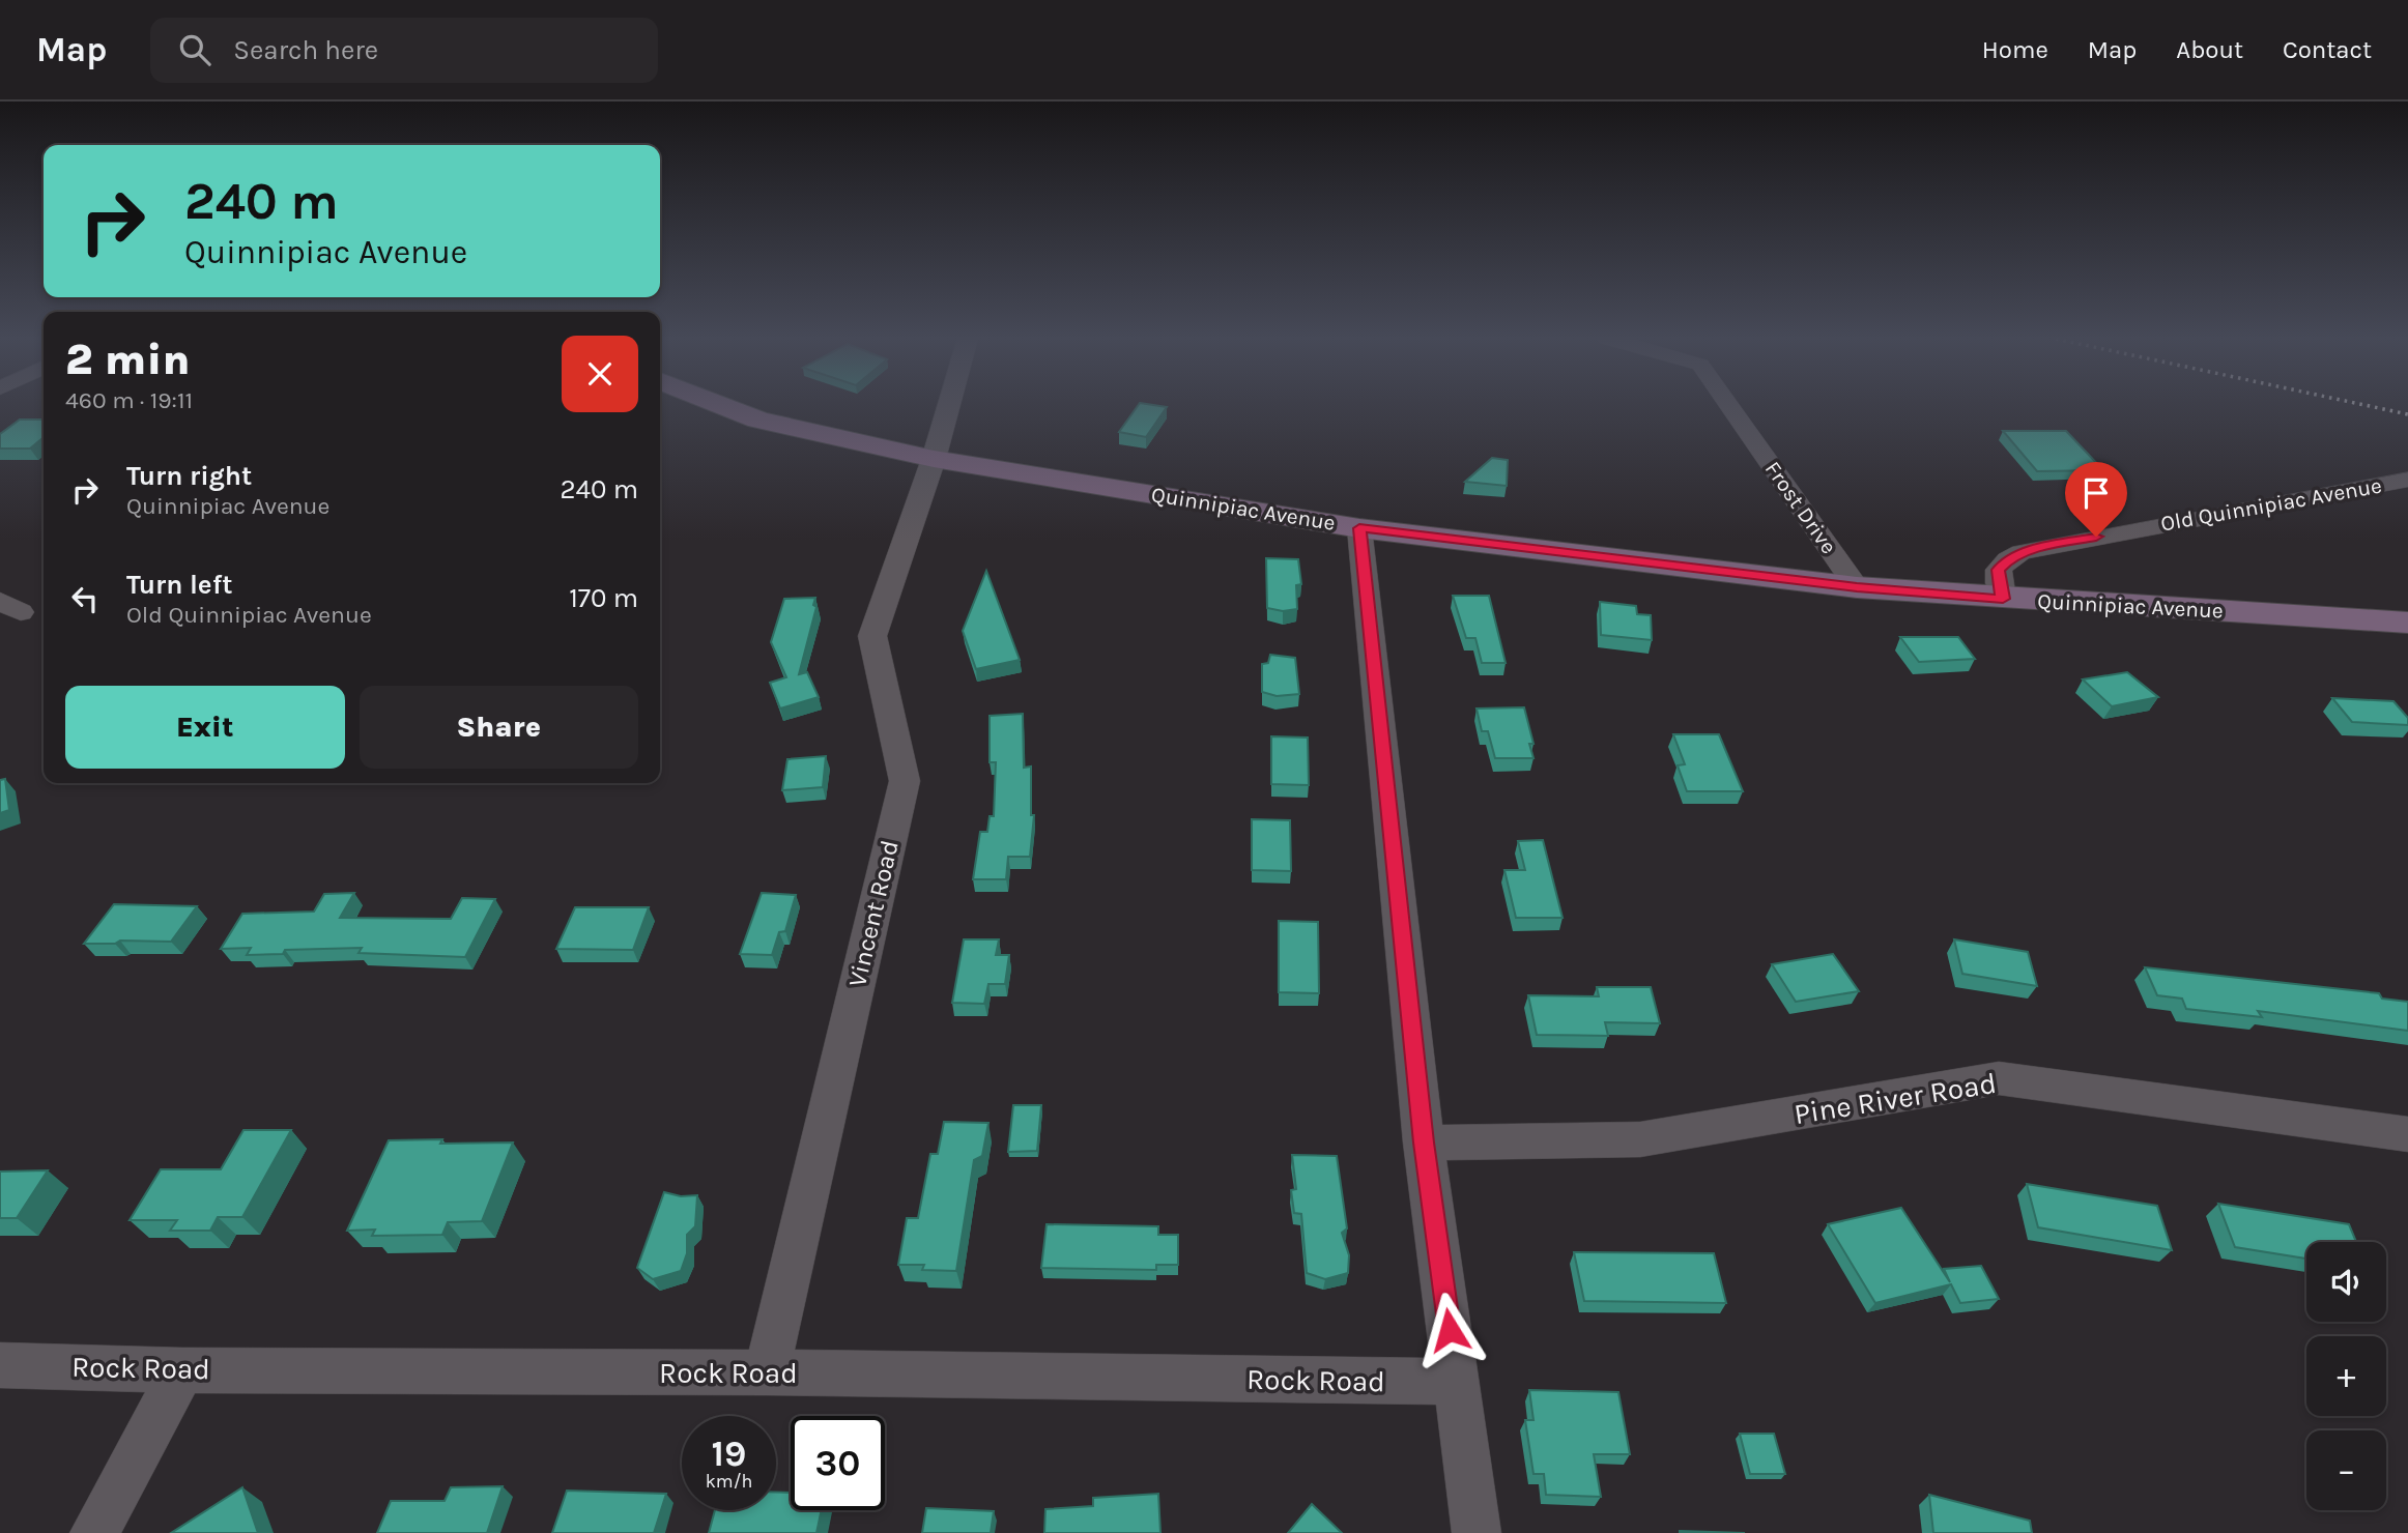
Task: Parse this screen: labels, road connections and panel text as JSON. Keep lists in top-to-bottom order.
{
  "streets": {
    "main road": ["Quinnipiac Avenue"],
    "street": [
      "Old Quinnipiac Avenue",
      "Frost Drive",
      "Vincent Road",
      "Pine River Road",
      "Rock Road"
    ]
  },
  "crossings": [
    ["Old Quinnipiac Avenue", "Quinnipiac Avenue"],
    ["Frost Drive", "Quinnipiac Avenue"],
    ["Quinnipiac Avenue", "Vincent Road"],
    ["Vincent Road", "Rock Road"]
  ],
  "page": {
    "header": "Map",
    "search": "Search here",
    "nav": [
      "Home",
      "Map",
      "About",
      "Contact"
    ],
    "turn": ["240 m", "Quinnipiac Avenue"],
    "heading": ["2 min", "460 m · 19:11"],
    "list": [
      {
        "name": "Turn right",
        "note": "Quinnipiac Avenue",
        "value": "240 m"
      },
      {
        "name": "Turn left",
        "note": "Old Quinnipiac Avenue",
        "value": "170 m"
      }
    ],
    "buttons": ["Exit", "Share"],
    "map_buttons": ["+", "−"],
    "speed": "19 km/h",
    "limit": "30"
  }
}
